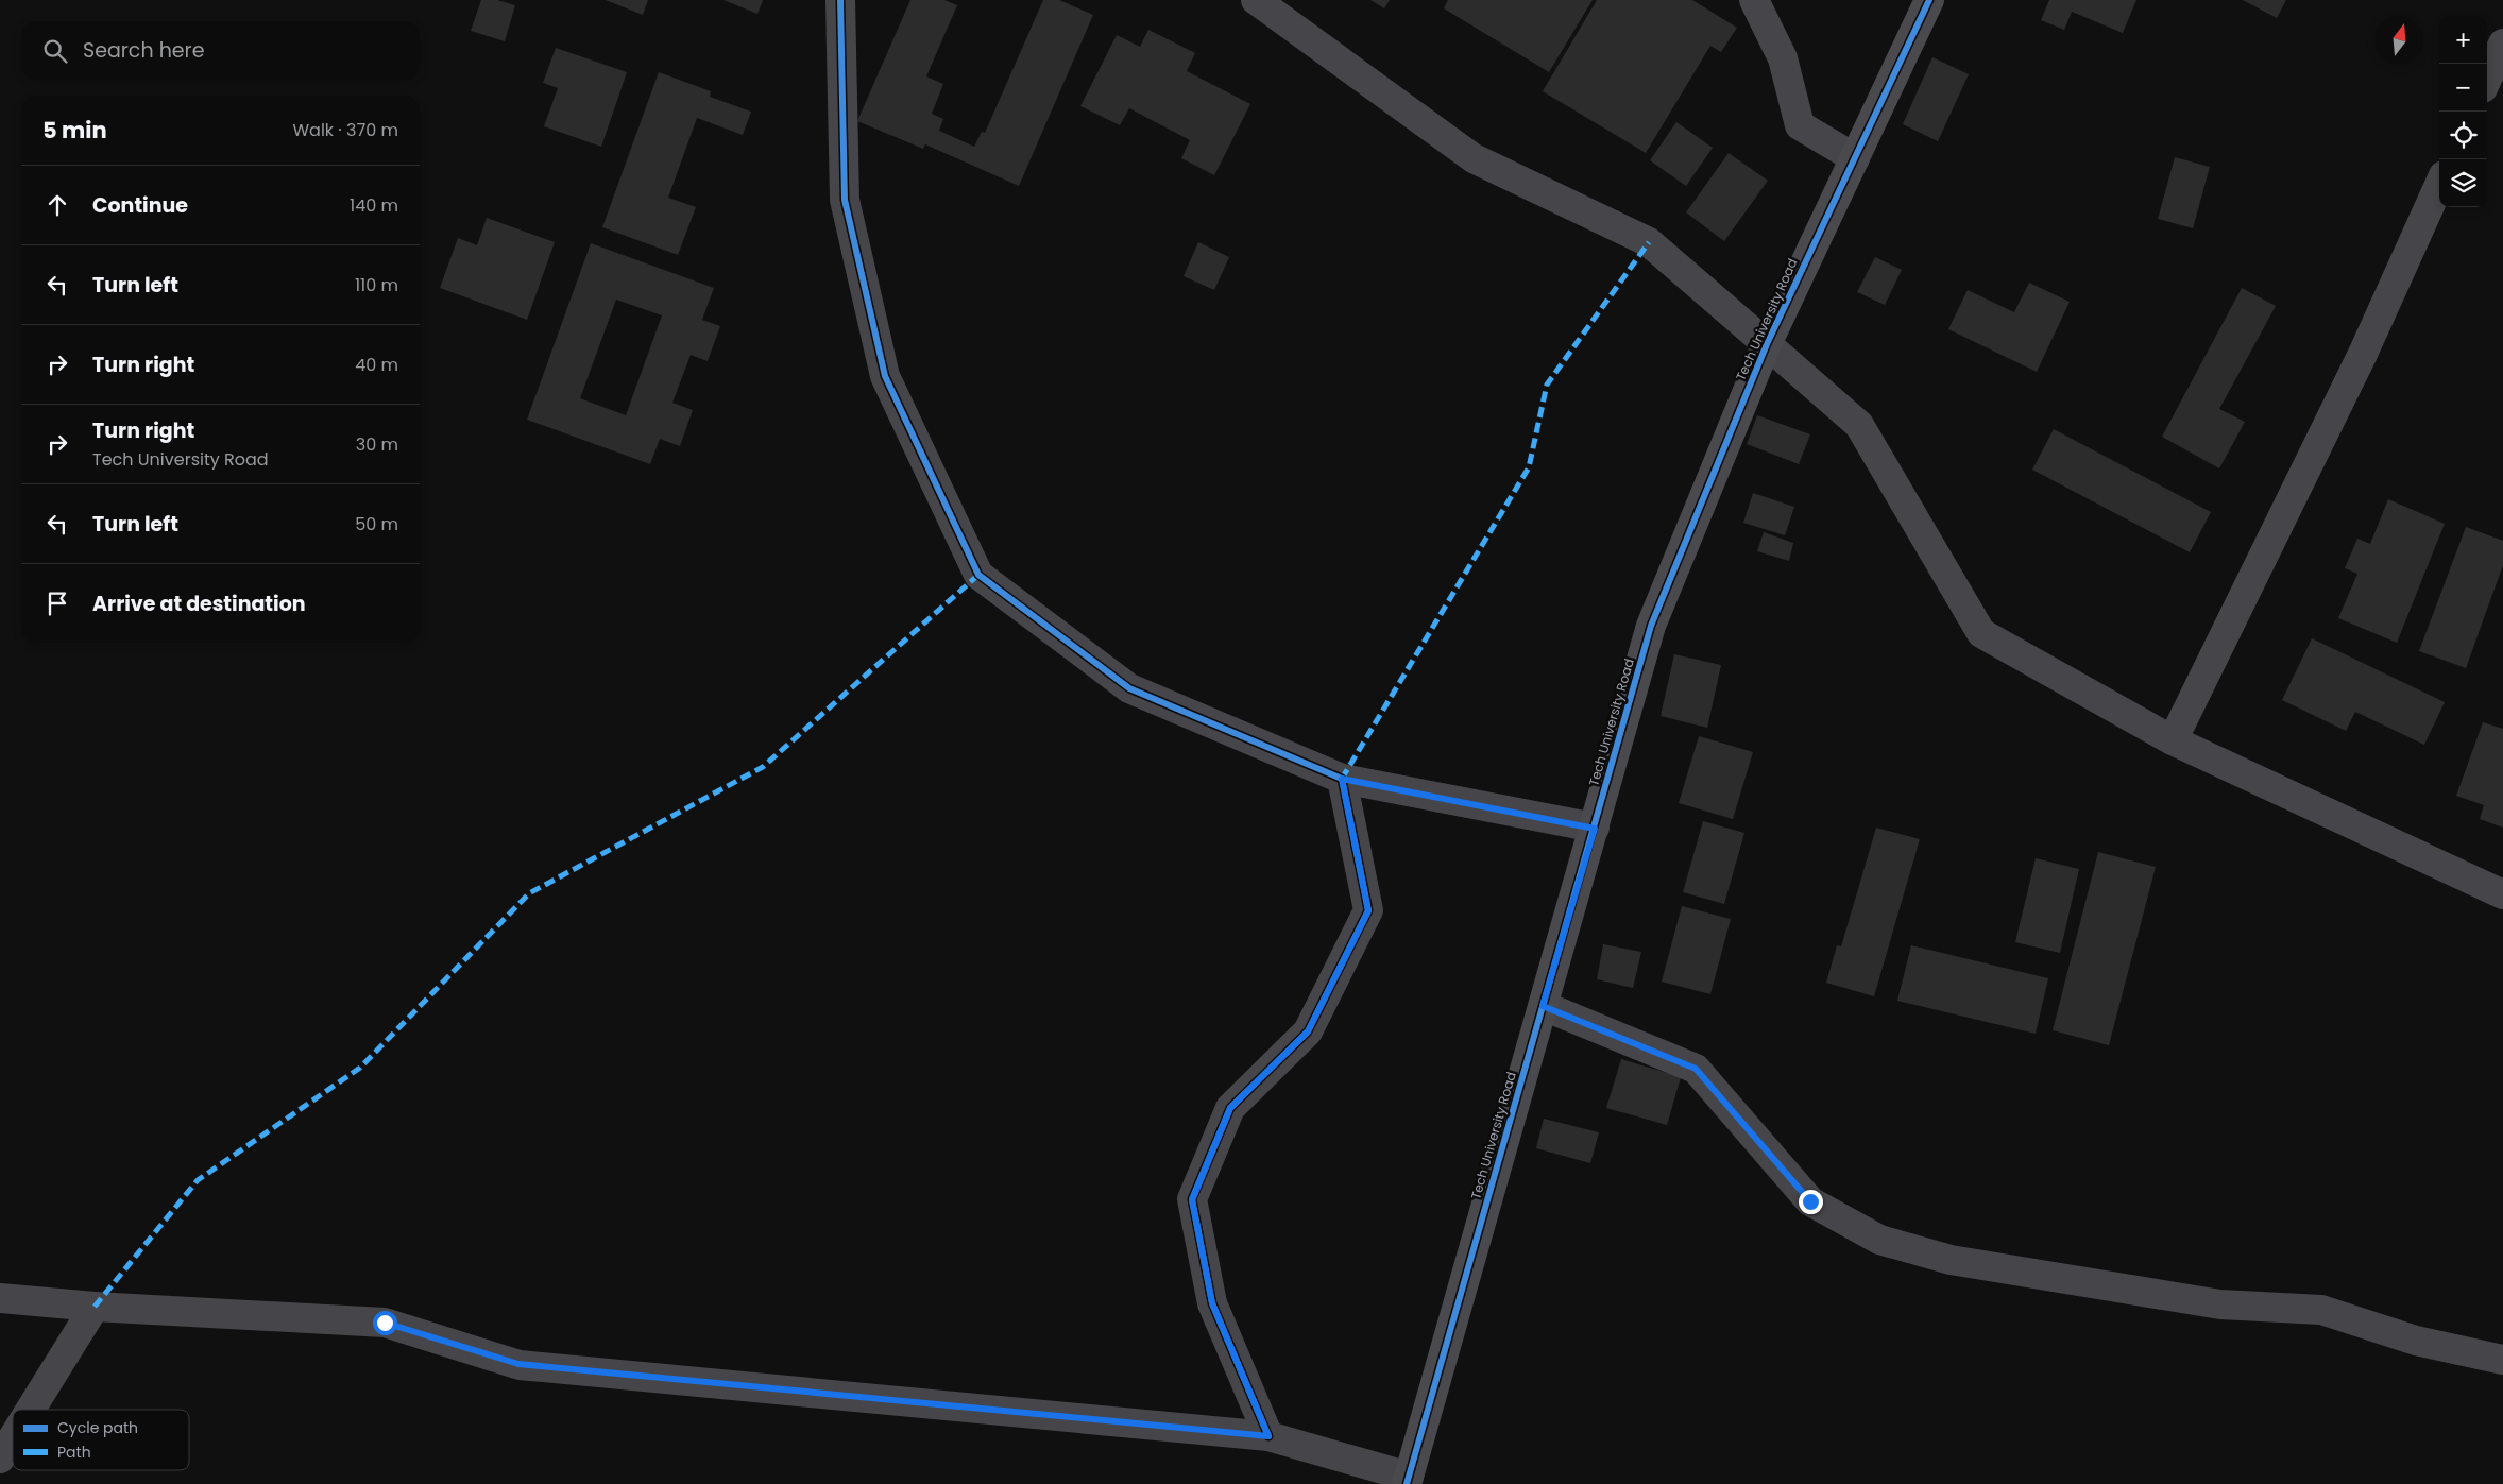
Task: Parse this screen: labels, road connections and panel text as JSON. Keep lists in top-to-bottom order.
{
  "streets": {
    "street": ["Tech University Road"]
  },
  "legend": ["Cycle path", "Path"],
  "north": "top",
  "page": {
    "map_buttons": ["+", "−"],
    "search": "Search here",
    "heading": ["5 min", "Walk · 370 m"],
    "list": [
      ["Continue", "140 m"],
      ["Turn left", "110 m"],
      ["Turn right", "40 m"],
      ["Turn right", "Tech University Road", "30 m"],
      ["Turn left", "50 m"],
      "Arrive at destination"
    ]
  }
}
